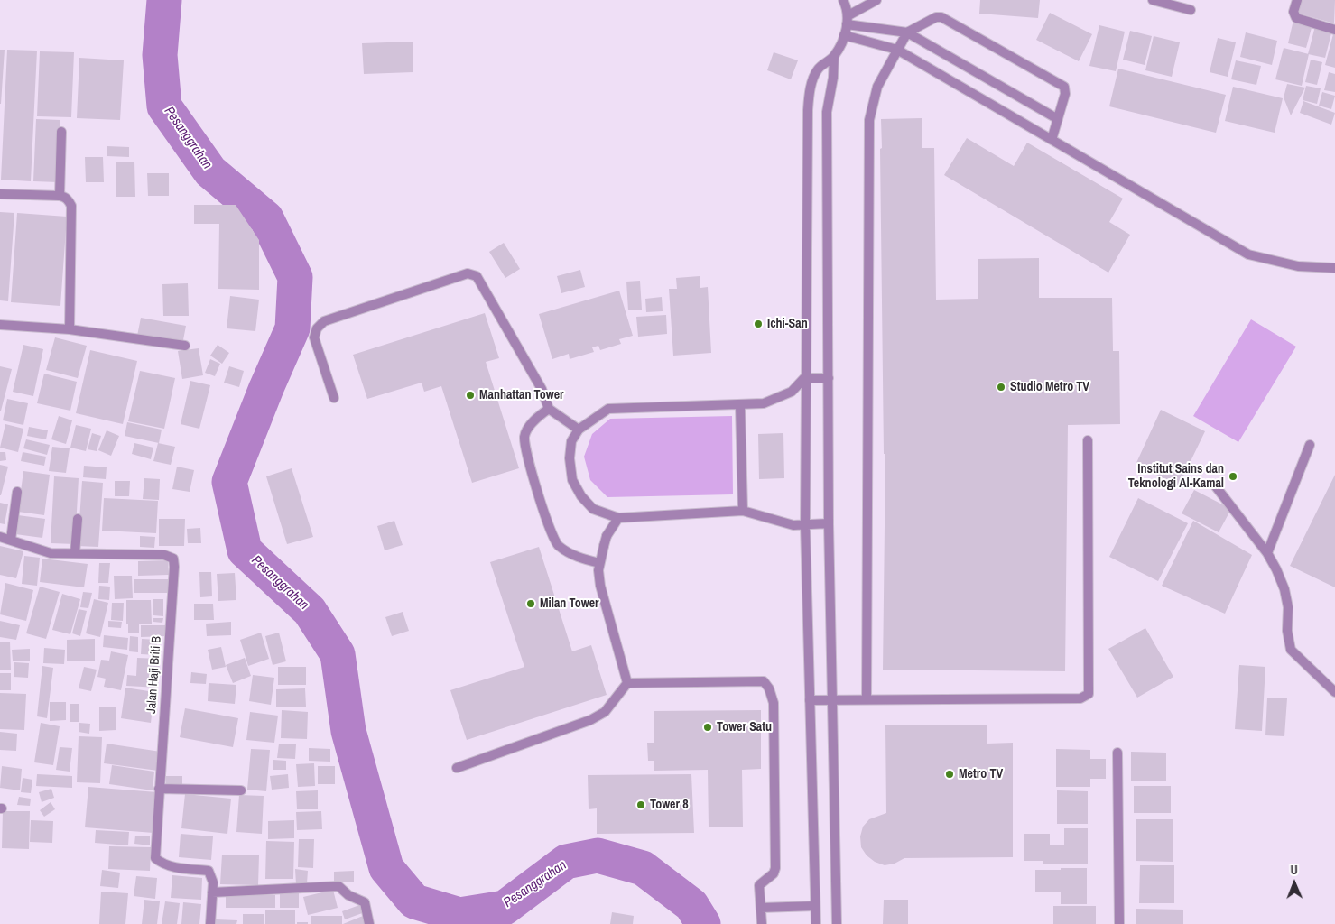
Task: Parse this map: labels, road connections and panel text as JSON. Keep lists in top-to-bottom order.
{
  "streets": {
    "street": ["Jalan Haji Briti B"]
  },
  "water": ["Pesanggrahan"],
  "places": [
    "Ichi-San",
    "Studio Metro TV",
    "Manhattan Tower",
    "Institut Sains dan Teknologi Al-Kamal",
    "Milan Tower",
    "Tower Satu",
    "Metro TV",
    "Tower 8"
  ],
  "north": "top"
}
